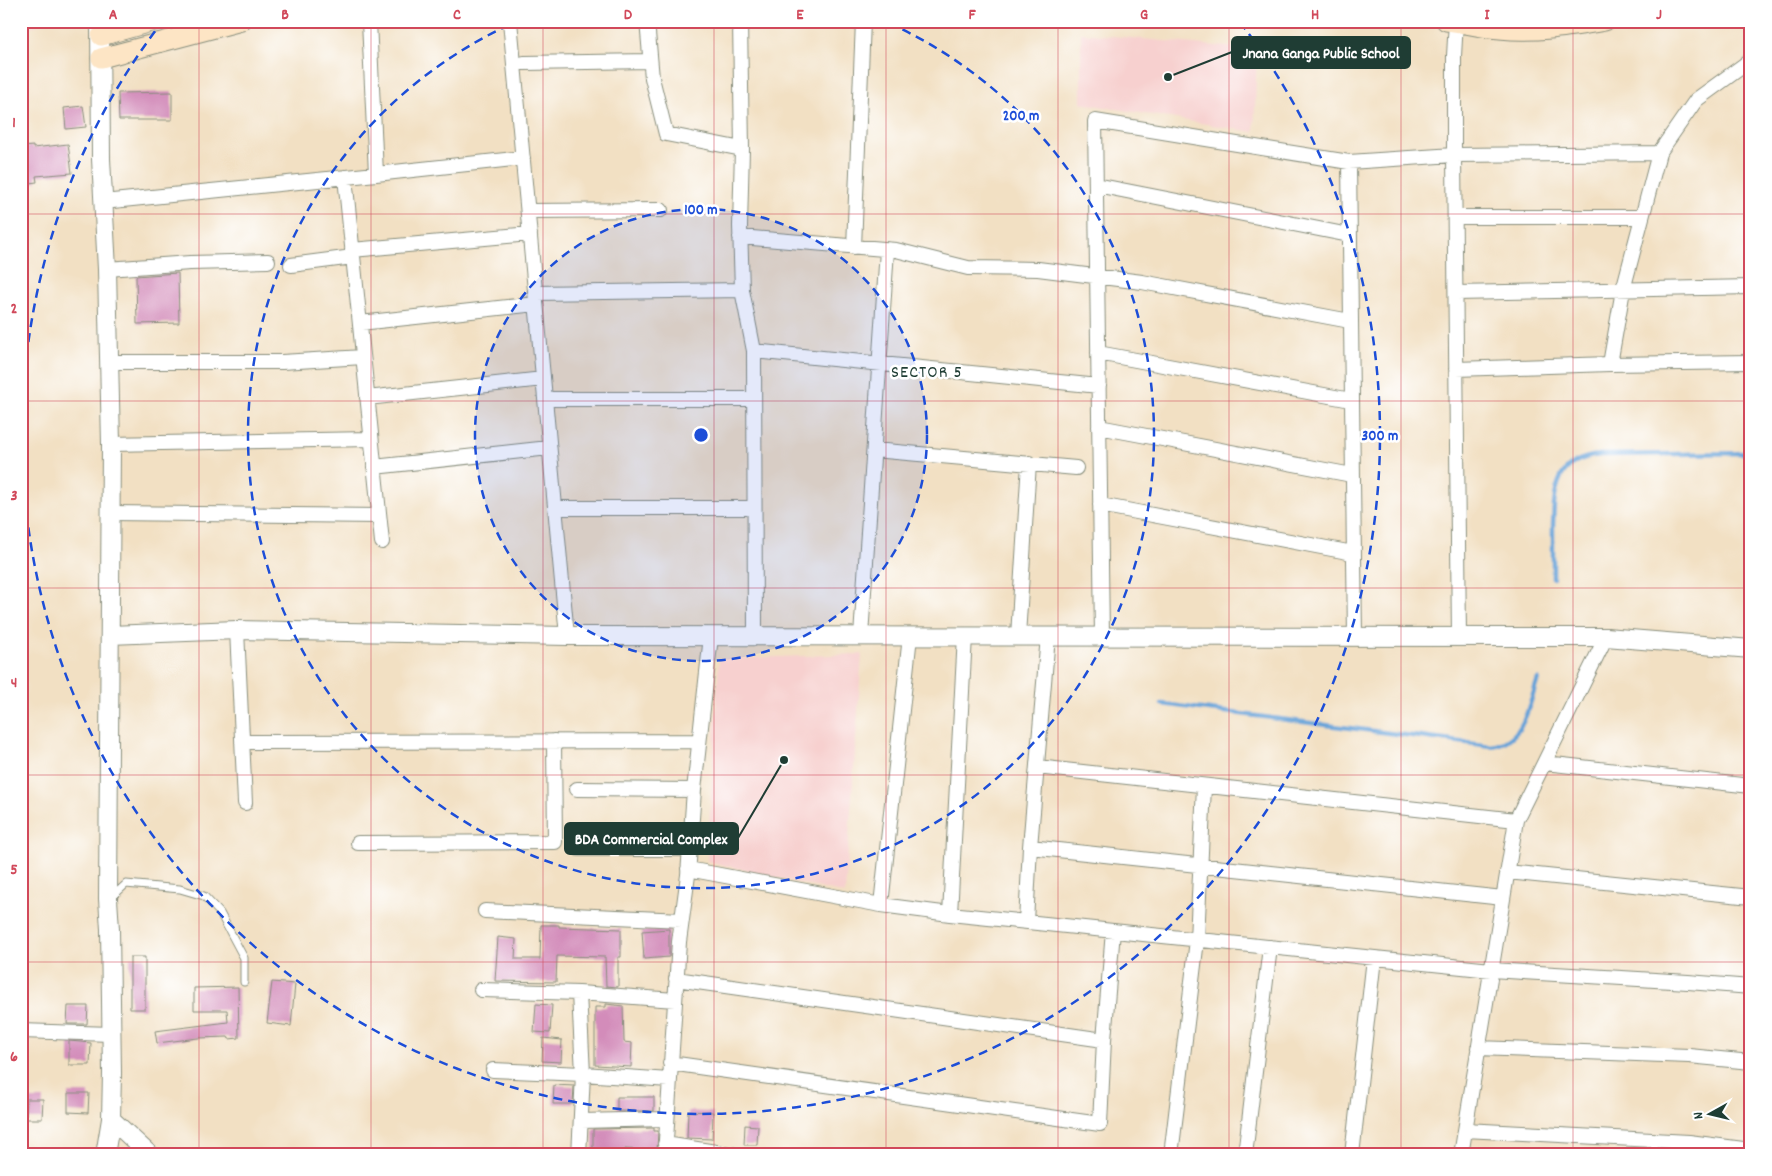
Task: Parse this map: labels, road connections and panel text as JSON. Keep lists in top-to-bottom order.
{
  "districts": ["SECTOR 5"],
  "places": ["Jnana Ganga Public School", "BDA Commercial Complex"],
  "north": "left",
  "grid": {
    "columns": [
      "A",
      "B",
      "C",
      "D",
      "E",
      "F",
      "G",
      "H",
      "I",
      "J"
    ],
    "rows": [
      "1",
      "2",
      "3",
      "4",
      "5",
      "6"
    ]
  },
  "rings": ["200 m", "100 m", "300 m"]
}
